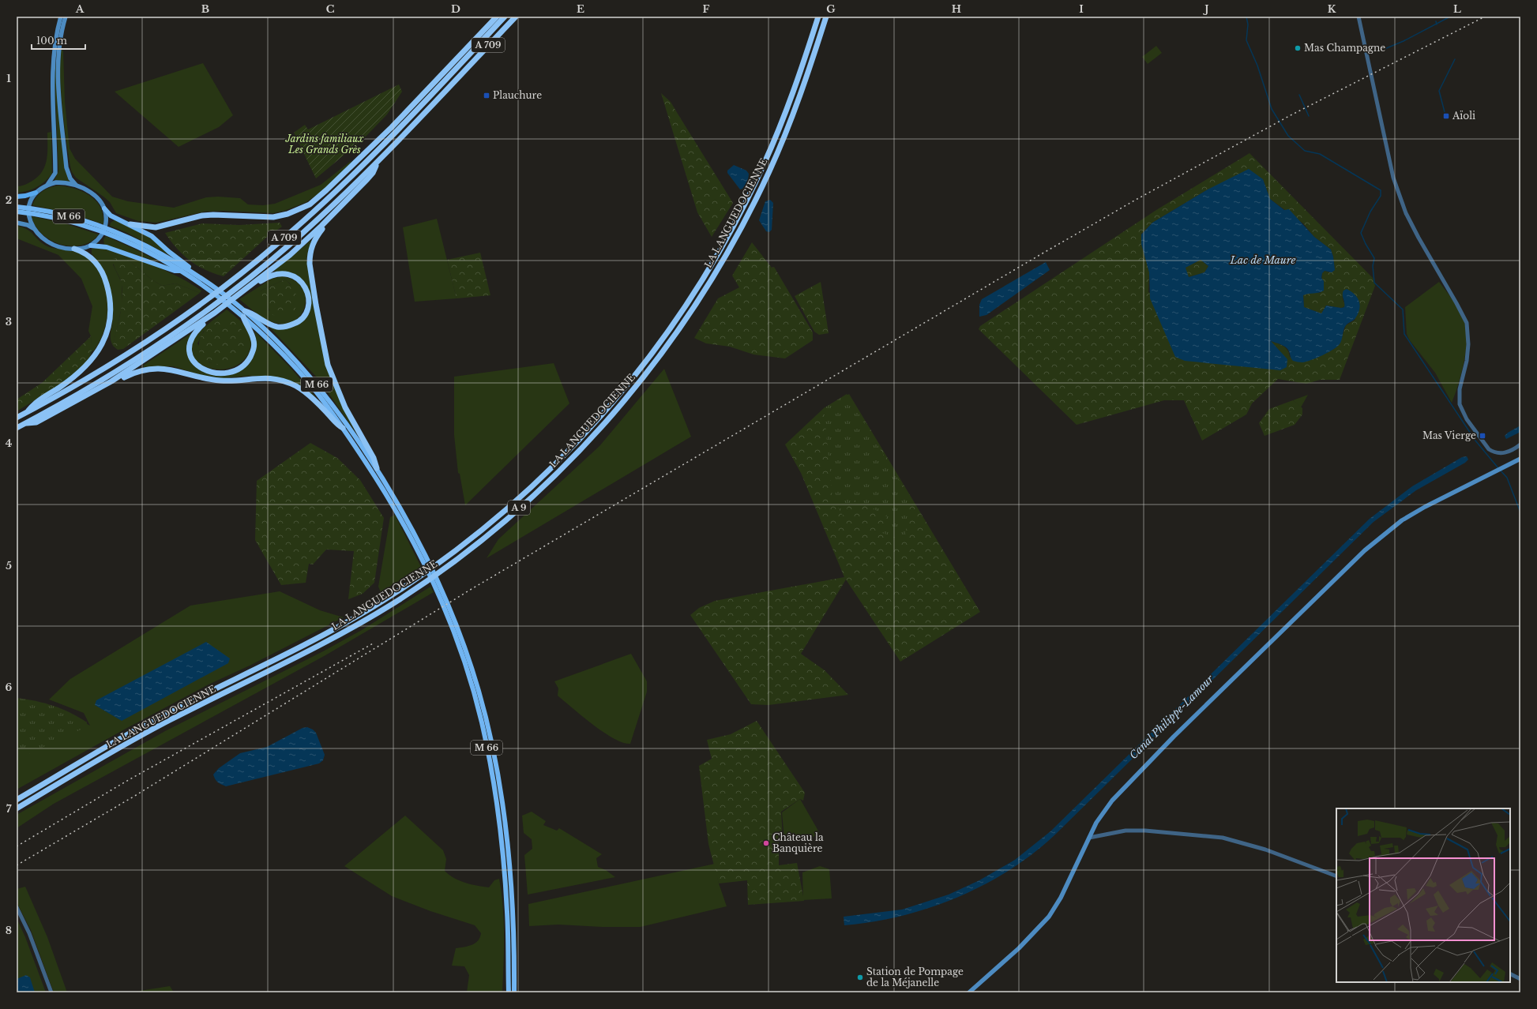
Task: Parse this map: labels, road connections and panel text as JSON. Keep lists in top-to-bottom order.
{
  "streets": {
    "highway": [
      "A 709",
      "LA LANGUEDOCIENNE",
      "M 66",
      "A 9"
    ]
  },
  "water": ["Lac de Maure", "Canal Philippe-Lamour"],
  "parks": ["Jardins familiaux Les Grands Grès"],
  "places": {
    "other": ["Mas Champagne", "Château la Banquière", "Station de Pompage de la Méjanelle"],
    "transit": ["Plauchure", "Aïoli", "Mas Vierge"]
  },
  "scale_bar": "100 m",
  "grid": {
    "columns": [
      "A",
      "B",
      "C",
      "D",
      "E",
      "F",
      "G",
      "H",
      "I",
      "J",
      "K",
      "L"
    ],
    "rows": [
      "1",
      "2",
      "3",
      "4",
      "5",
      "6",
      "7",
      "8"
    ]
  }
}
